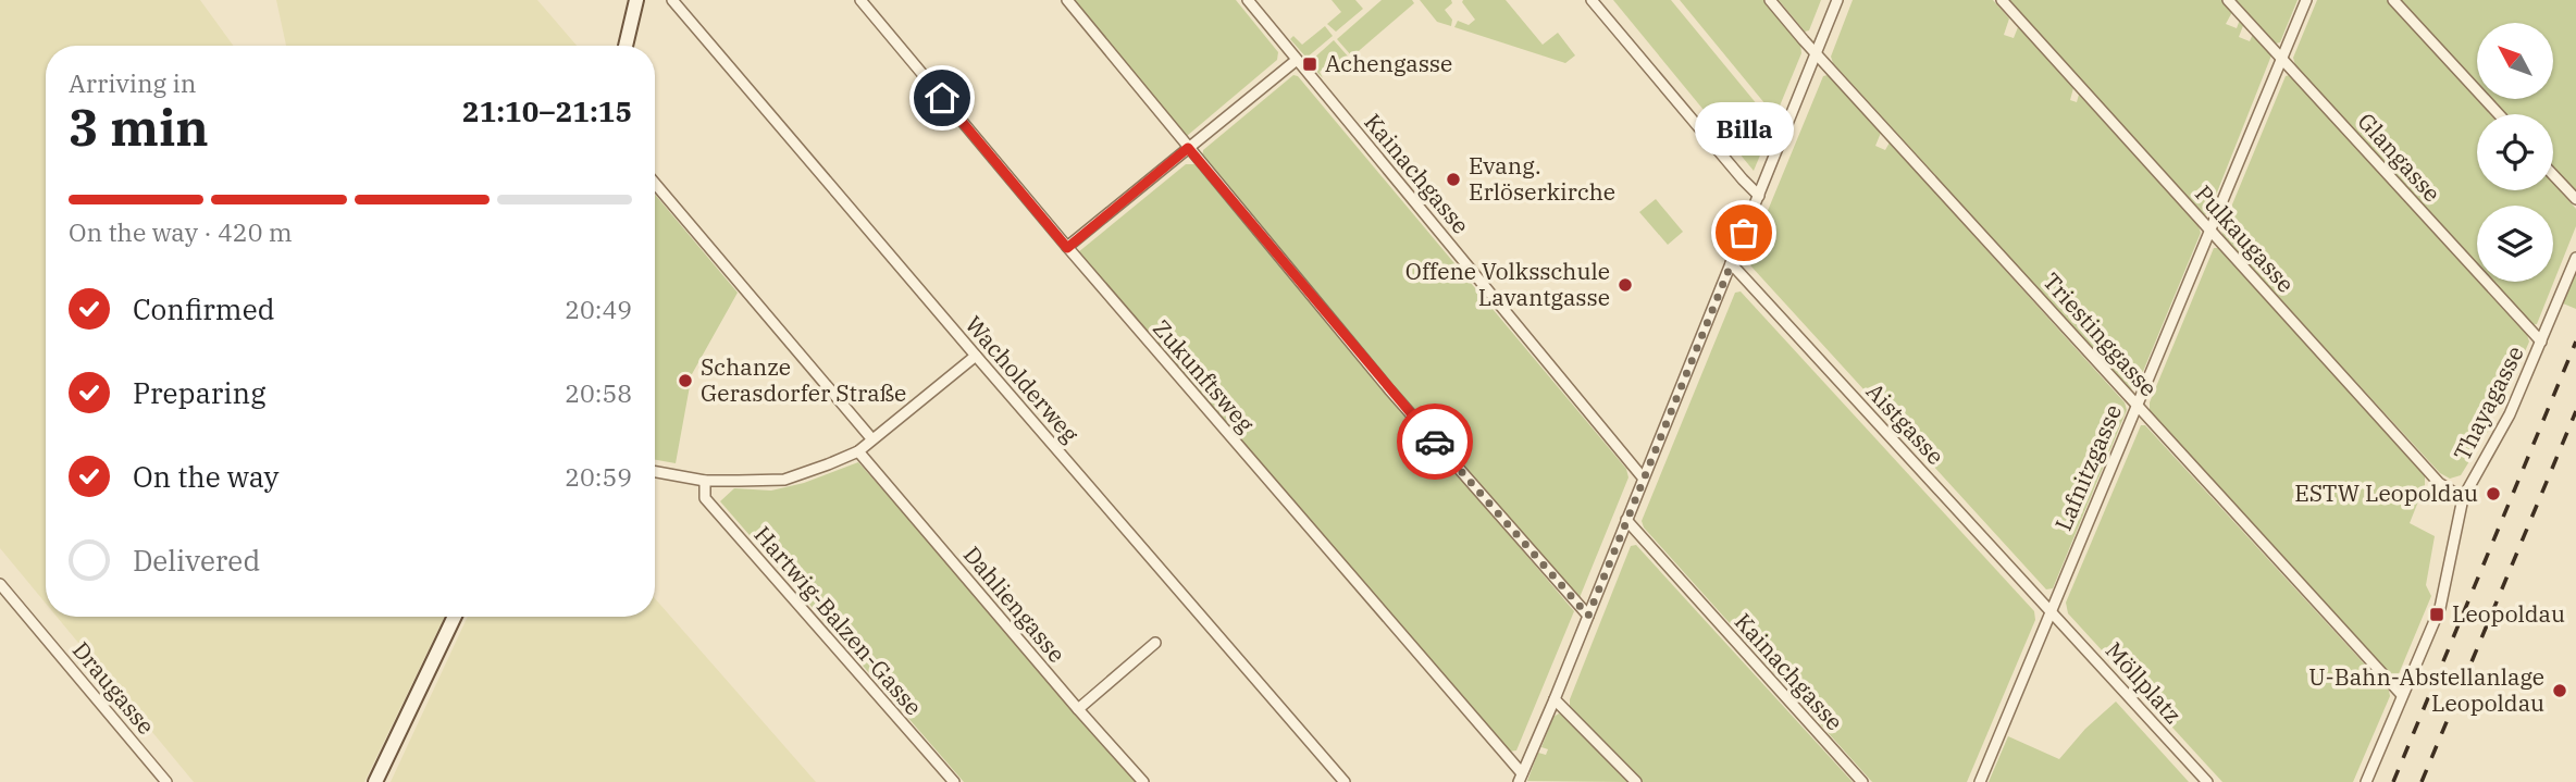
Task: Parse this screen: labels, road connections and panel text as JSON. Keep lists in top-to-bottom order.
{
  "streets": {
    "street": [
      "Glangasse",
      "Kainachgasse",
      "Pulkaugasse",
      "Triestinggasse",
      "Zukunftsweg",
      "Wacholderweg",
      "Thayagasse",
      "Aistgasse",
      "Lafnitzgasse",
      "Dahliengasse",
      "Hartwig-Balzen-Gasse",
      "Möllplatz",
      "Draugasse"
    ]
  },
  "crossings": [
    ["Glangasse", "Thayagasse"],
    ["Glangasse", "Lafnitzgasse"],
    ["Pulkaugasse", "Thayagasse"],
    ["Pulkaugasse", "Lafnitzgasse"],
    ["Triestinggasse", "Thayagasse"],
    ["Triestinggasse", "Lafnitzgasse"],
    ["Aistgasse", "Lafnitzgasse"],
    ["Aistgasse", "Möllplatz"],
    ["Lafnitzgasse", "Möllplatz"]
  ],
  "places": {
    "transit": ["Achengasse", "Leopoldau"],
    "other": [
      "Evang. Erlöserkirche",
      "Billa",
      "Offene Volksschule Lavantgasse",
      "Schanze Gerasdorfer Straße",
      "ESTW Leopoldau",
      "U-Bahn-Abstellanlage Leopoldau"
    ]
  },
  "north": "top left",
  "page": {
    "heading": ["3 min", "Arriving in", "21:10–21:15"],
    "bubble": "Billa",
    "bar": "On the way · 420 m",
    "list": [
      ["Confirmed", "20:49"],
      ["Preparing", "20:58"],
      ["On the way", "20:59"],
      "Delivered"
    ]
  }
}
